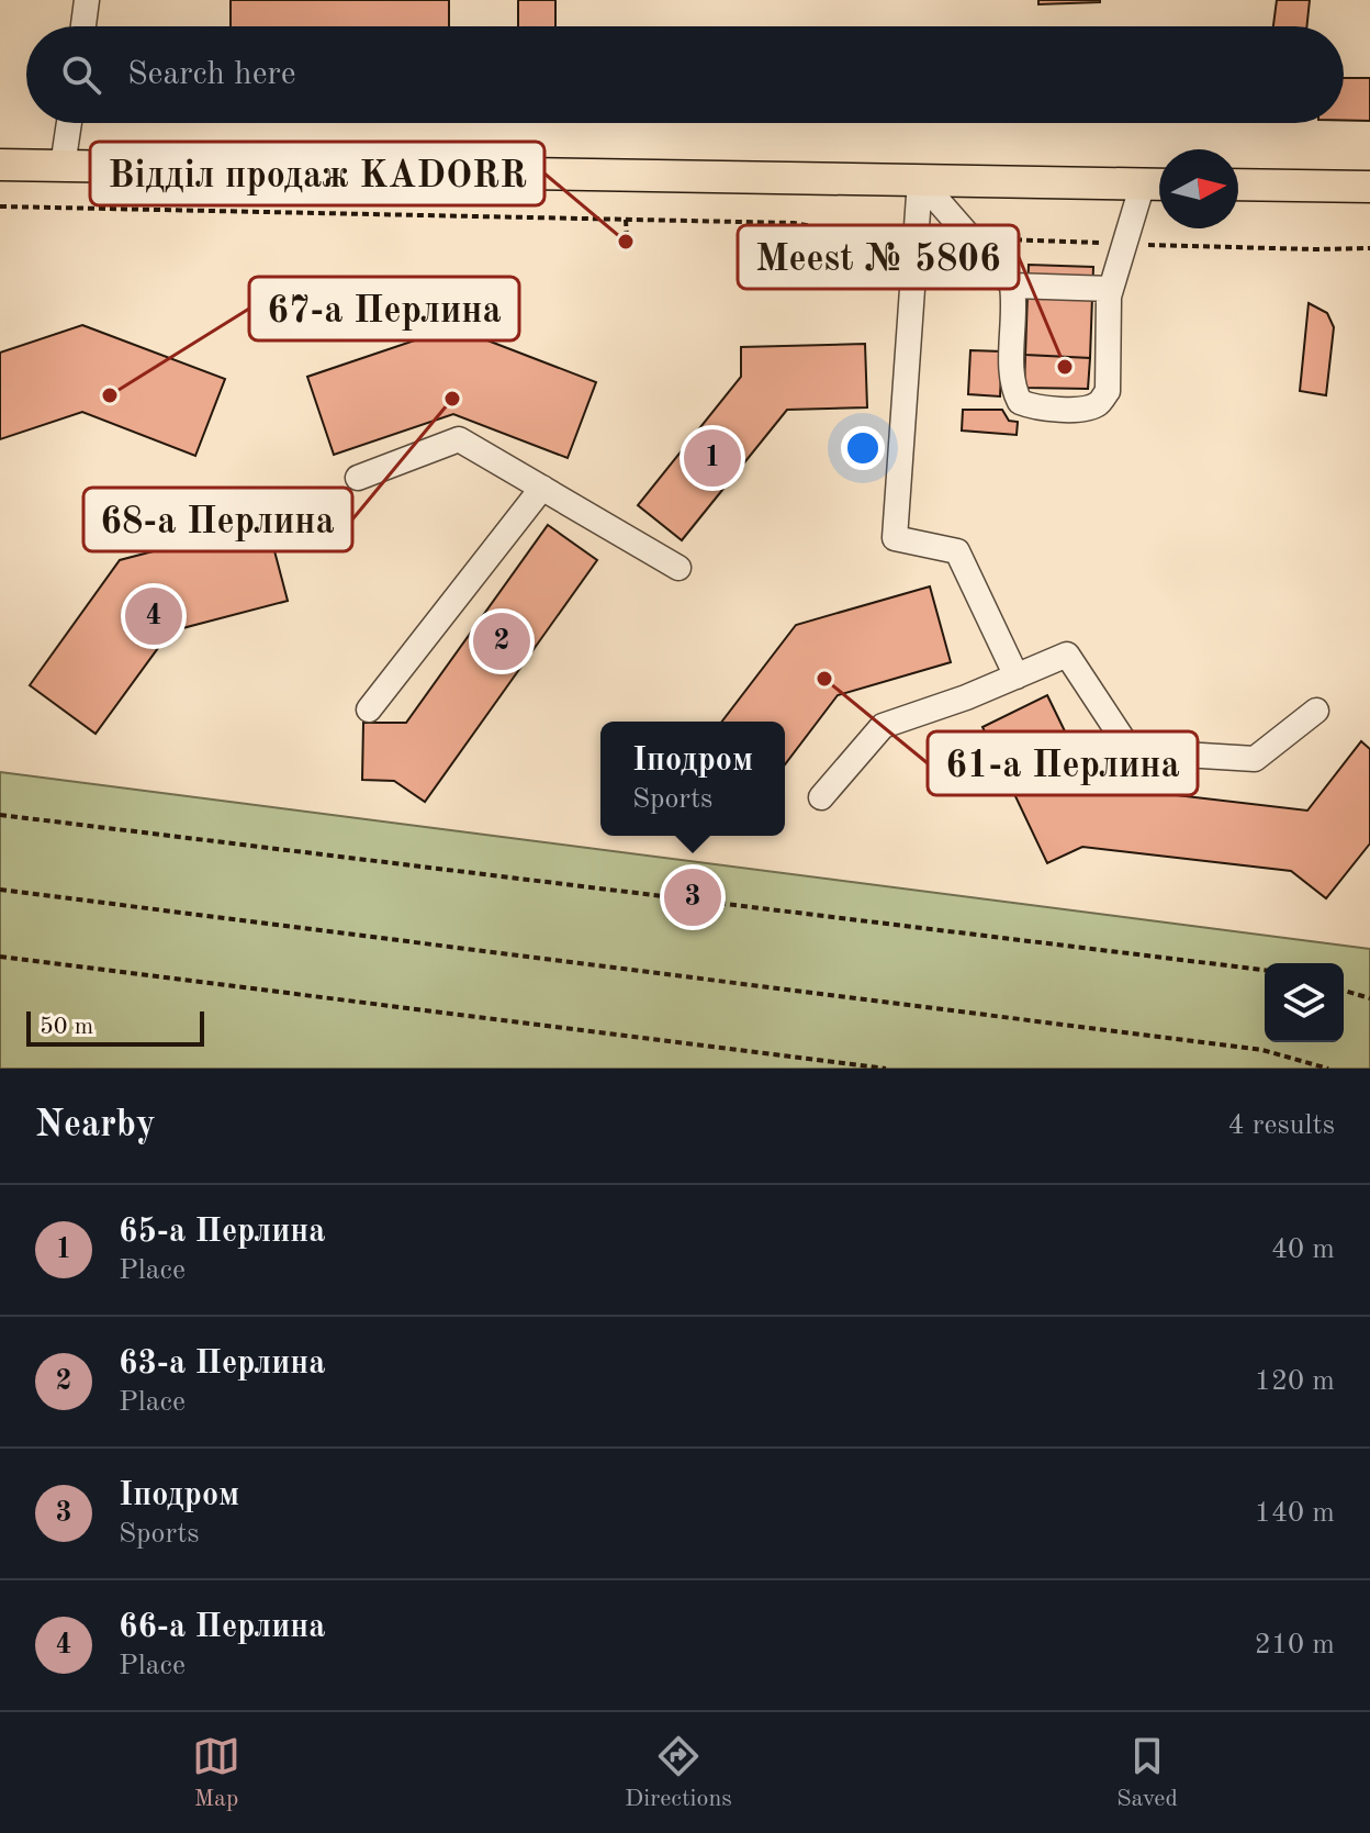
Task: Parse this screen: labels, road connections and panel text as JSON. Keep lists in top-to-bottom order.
{
  "places": [
    "Відділ продаж KADORR",
    "Meest № 5806",
    "67-а Перлина",
    "68-а Перлина",
    "61-а Перлина"
  ],
  "scale_bar": "50 m",
  "north": "right",
  "page": {
    "search": "Search here",
    "pins": [
      "1",
      "4",
      "2",
      "3"
    ],
    "popup": ["Іподром", "Sports"],
    "scale": "50 m",
    "heading": ["Nearby", "4 results"],
    "list": [
      {
        "mark": "1",
        "name": "65-а Перлина",
        "note": "Place",
        "value": "40 m"
      },
      {
        "mark": "2",
        "name": "63-а Перлина",
        "note": "Place",
        "value": "120 m"
      },
      {
        "mark": "3",
        "name": "Іподром",
        "note": "Sports",
        "value": "140 m"
      },
      {
        "mark": "4",
        "name": "66-а Перлина",
        "note": "Place",
        "value": "210 m"
      }
    ],
    "nav": ["Map", "Directions", "Saved"]
  }
}
